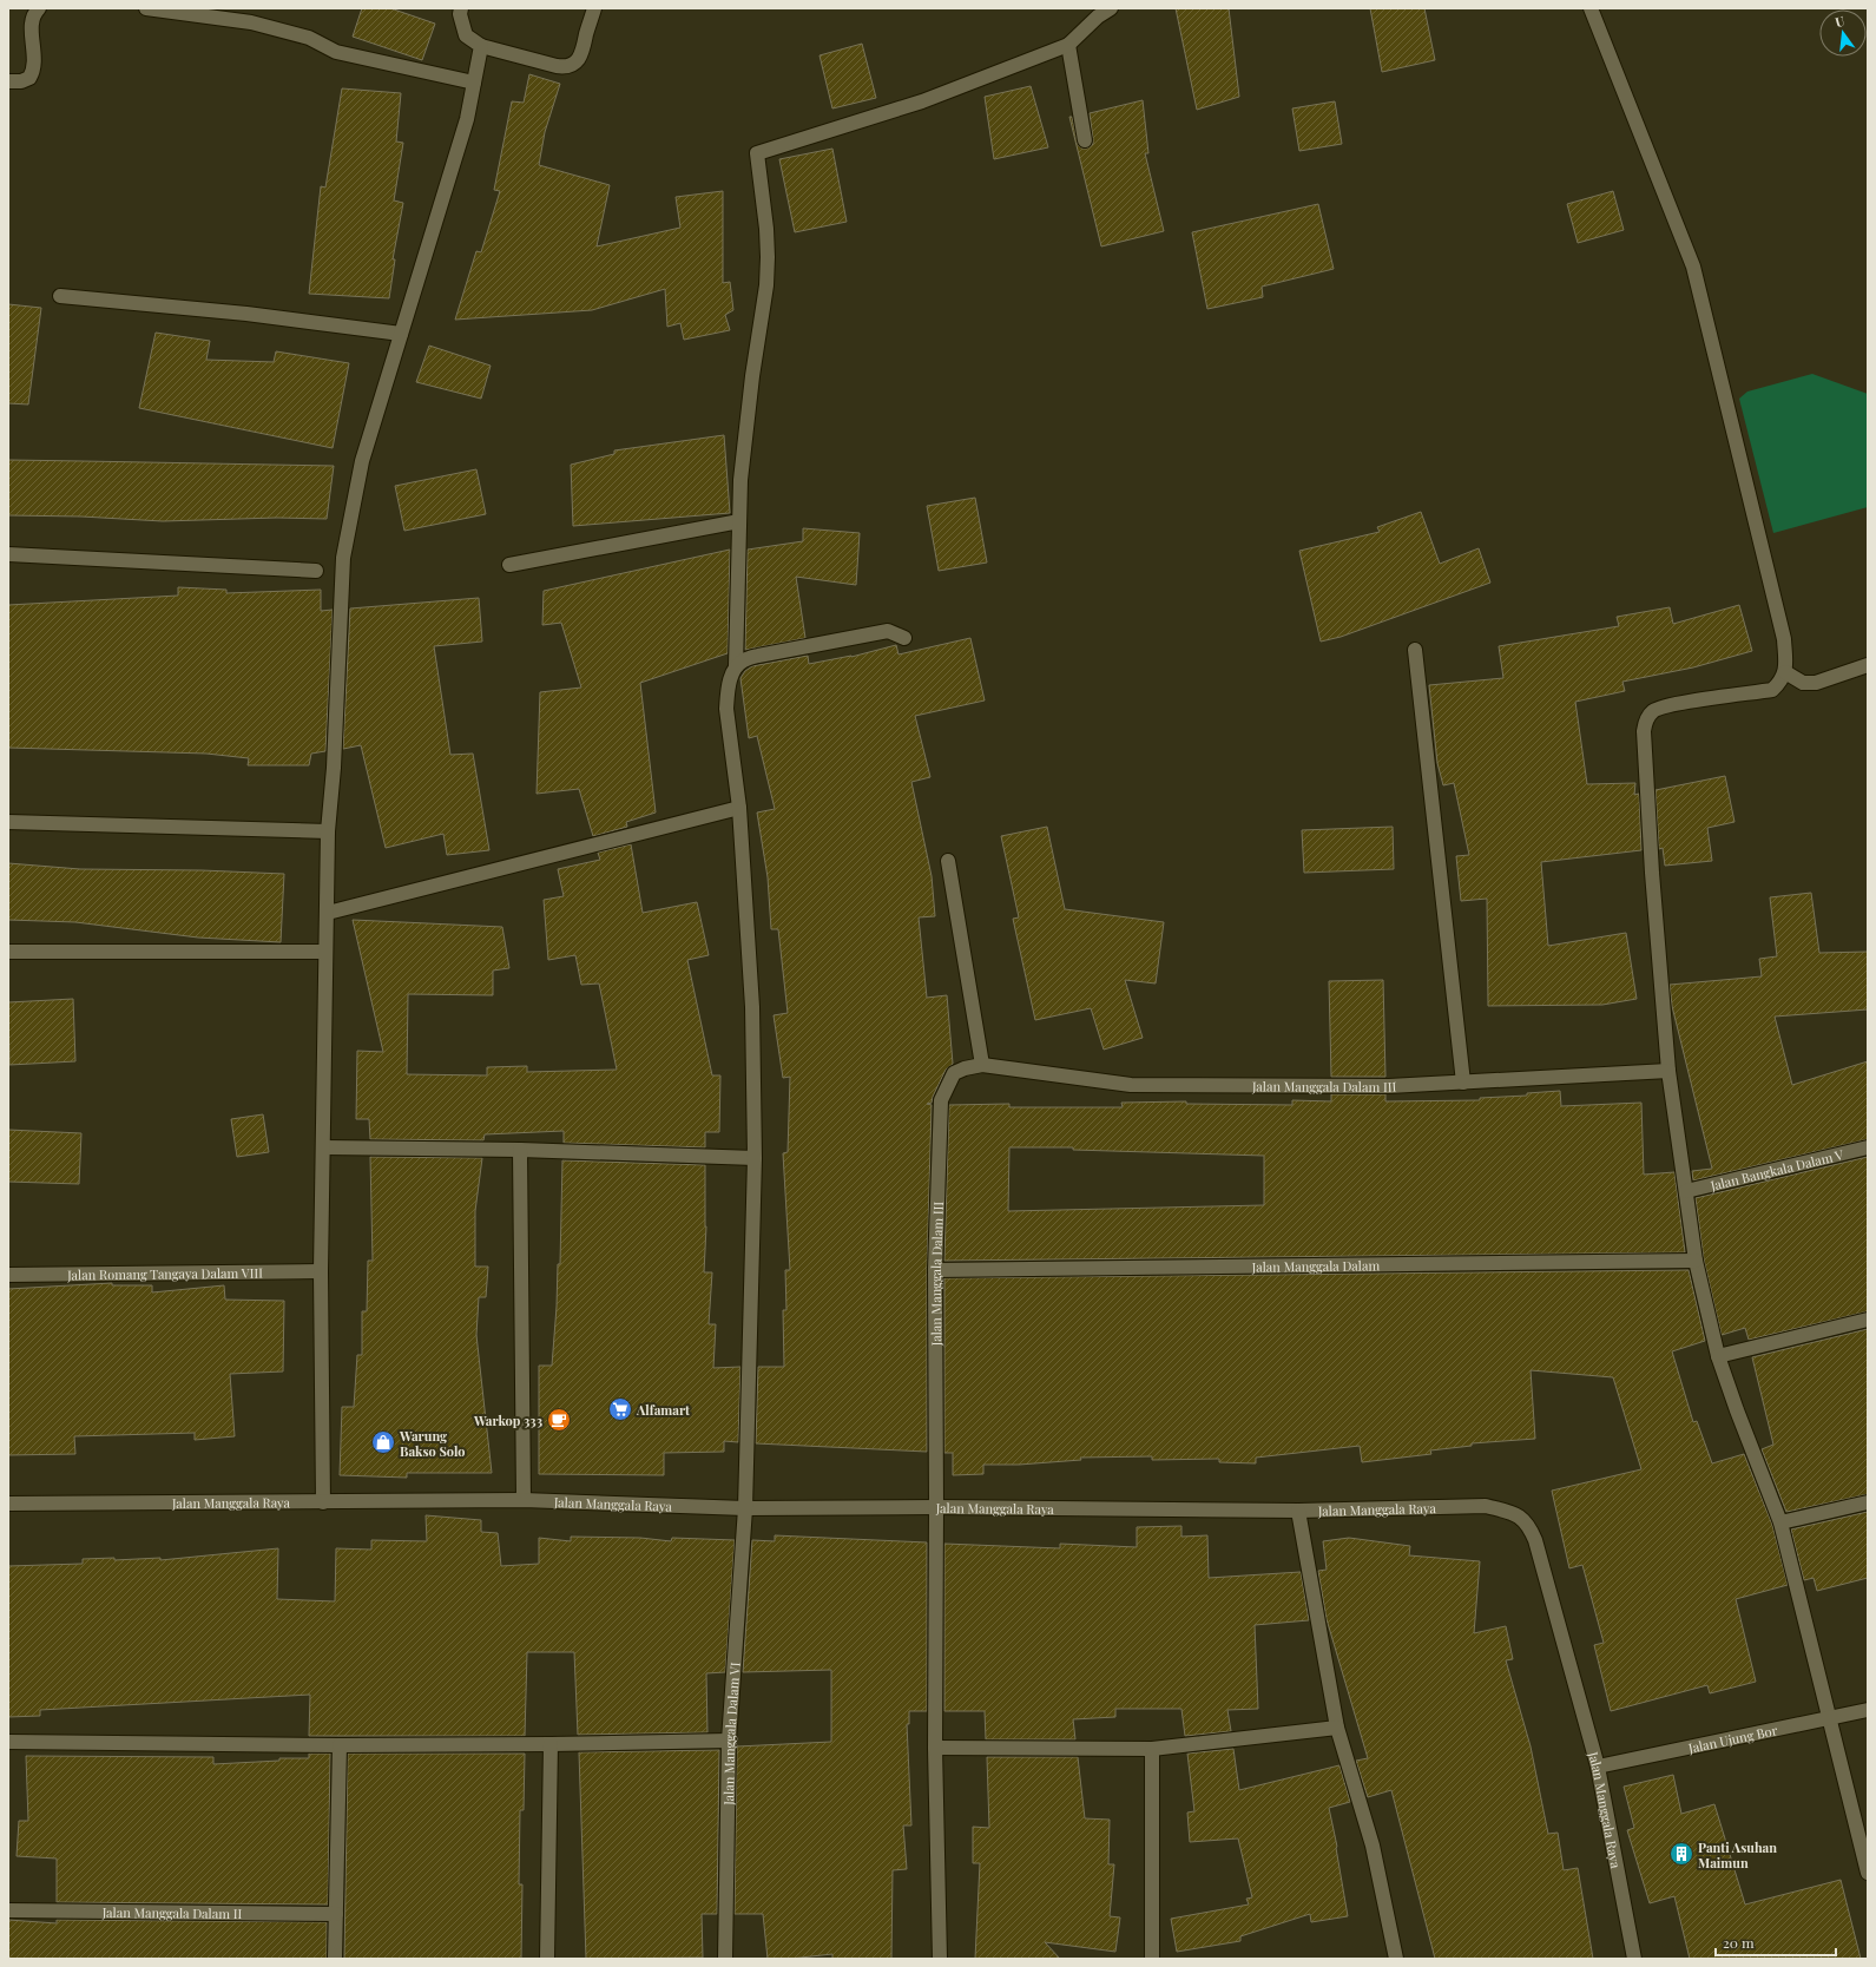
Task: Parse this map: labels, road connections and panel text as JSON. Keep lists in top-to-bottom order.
{
  "streets": {
    "street": [
      "Jalan Manggala Dalam III",
      "Jalan Bangkala Dalam V",
      "Jalan Manggala Dalam",
      "Jalan Romang Tangaya Dalam VIII",
      "Jalan Manggala Raya",
      "Jalan Manggala Dalam VI",
      "Jalan Ujung Bor",
      "Jalan Manggala Dalam II"
    ]
  },
  "crossings": [
    ["Jalan Manggala Dalam III", "Jalan Manggala Dalam"],
    ["Jalan Manggala Dalam III", "Jalan Manggala Raya"],
    ["Jalan Manggala Raya", "Jalan Manggala Dalam VI"],
    ["Jalan Manggala Raya", "Jalan Ujung Bor"]
  ],
  "places": {
    "supermarket": ["Alfamart"],
    "cafe": ["Warkop 333"],
    "shop": ["Warung Bakso Solo"],
    "building": ["Panti Asuhan Maimun"]
  },
  "scale_bar": "20 m",
  "north": "top"
}
